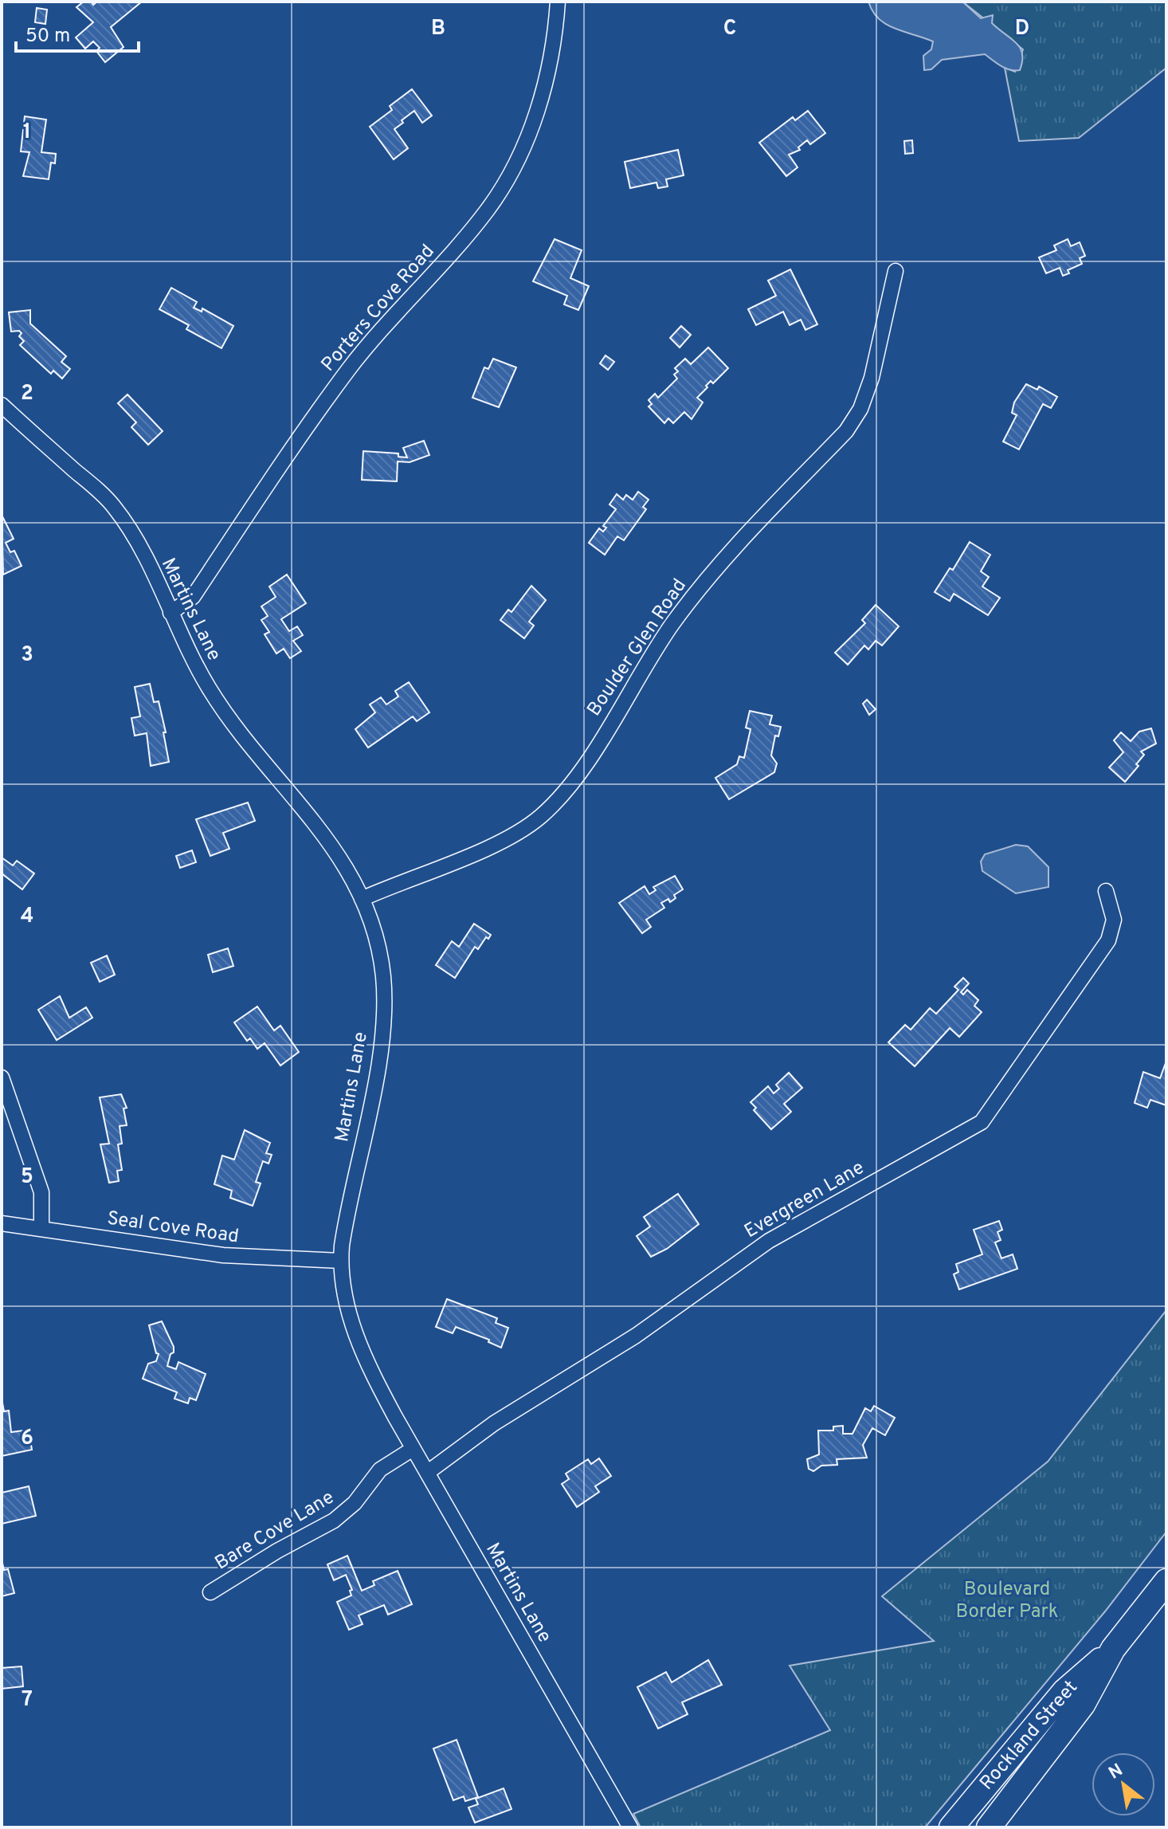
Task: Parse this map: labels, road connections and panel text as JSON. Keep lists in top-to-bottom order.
{
  "streets": {
    "main road": ["Rockland Street"],
    "street": [
      "Porters Cove Road",
      "Martins Lane",
      "Boulder Glen Road",
      "Evergreen Lane",
      "Seal Cove Road",
      "Bare Cove Lane"
    ]
  },
  "crossings": [
    ["Porters Cove Road", "Martins Lane"],
    ["Martins Lane", "Boulder Glen Road"],
    ["Martins Lane", "Evergreen Lane"],
    ["Martins Lane", "Seal Cove Road"],
    ["Martins Lane", "Bare Cove Lane"]
  ],
  "parks": ["Boulevard Border Park"],
  "scale_bar": "50 m",
  "north": "top left",
  "grid": {
    "columns": ["B", "C", "D"],
    "rows": [
      "1",
      "2",
      "3",
      "4",
      "5",
      "6",
      "7"
    ]
  }
}
